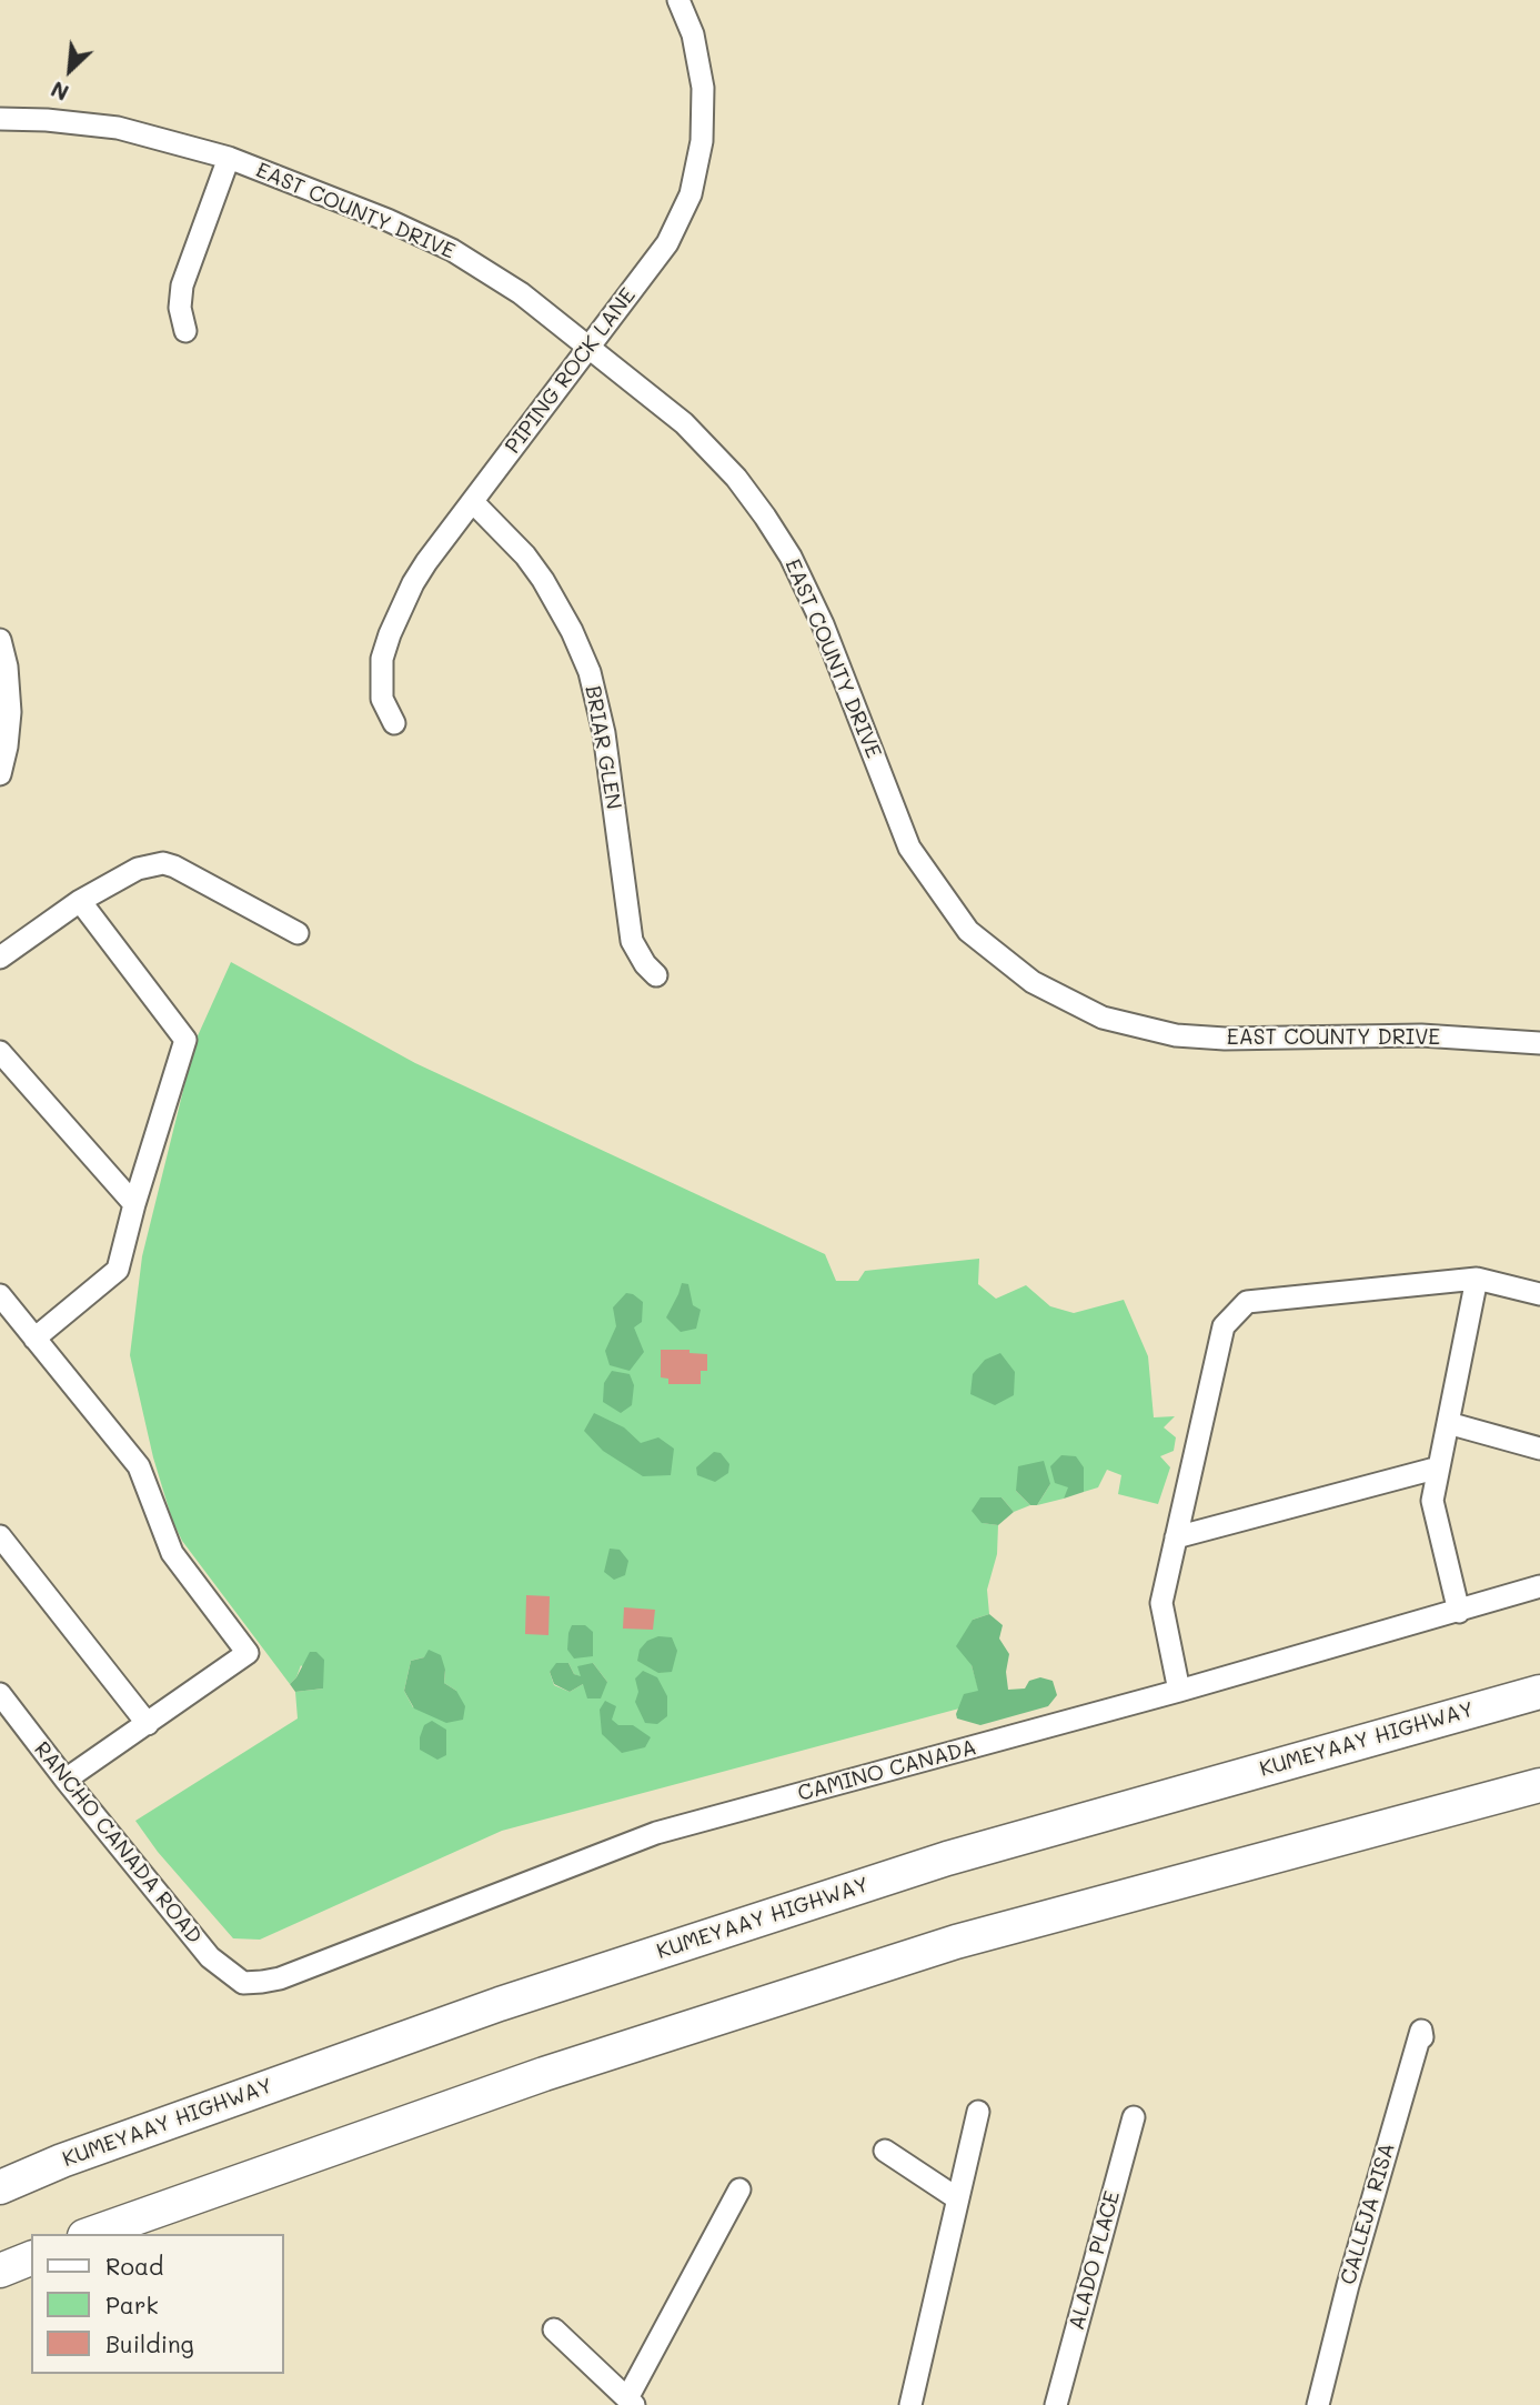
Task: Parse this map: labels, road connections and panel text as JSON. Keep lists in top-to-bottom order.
{
  "streets": {
    "highway": ["KUMEYAAY HIGHWAY"],
    "street": [
      "EAST COUNTY DRIVE",
      "PIPING ROCK LANE",
      "BRIAR GLEN",
      "CAMINO CANADA",
      "RANCHO CANADA ROAD",
      "CALLEJA RISA",
      "ALADO PLACE"
    ]
  },
  "crossings": [
    ["EAST COUNTY DRIVE", "PIPING ROCK LANE"],
    ["PIPING ROCK LANE", "BRIAR GLEN"],
    ["CAMINO CANADA", "RANCHO CANADA ROAD"]
  ],
  "legend": ["Road", "Park", "Building"],
  "north": "bottom left"
}
